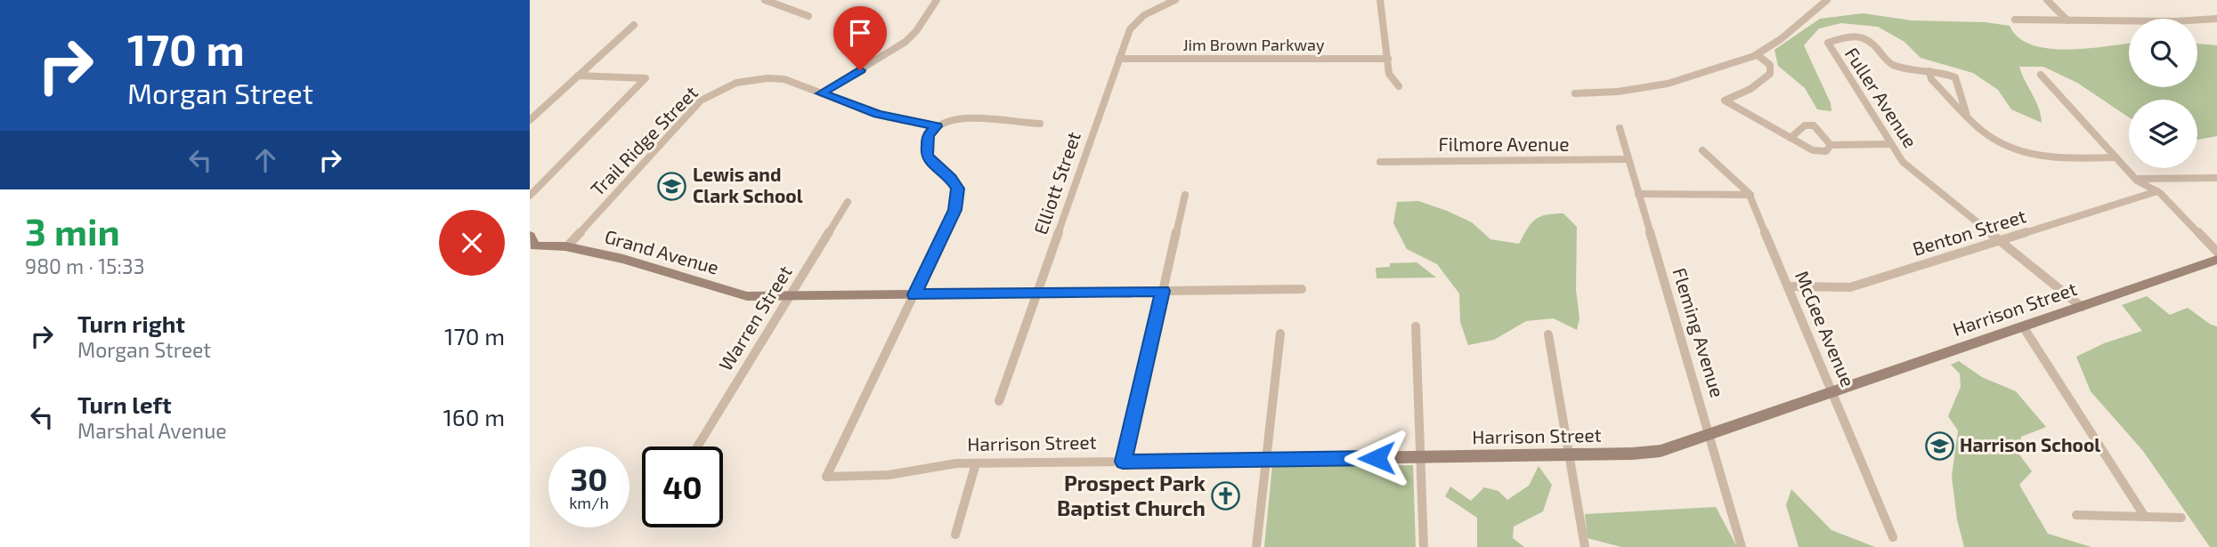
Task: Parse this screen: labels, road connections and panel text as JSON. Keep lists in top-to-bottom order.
{
  "streets": {
    "street": [
      "Jim Brown Parkway",
      "Fuller Avenue",
      "Trail Ridge Street",
      "Filmore Avenue",
      "Elliott Street",
      "Benton Street",
      "Grand Avenue",
      "Harrison Street",
      "Warren Street",
      "McGee Avenue",
      "Fleming Avenue"
    ]
  },
  "crossings": [
    ["Jim Brown Parkway", "Elliott Street"],
    ["Fuller Avenue", "Benton Street"],
    ["Fuller Avenue", "Harrison Street"],
    ["Trail Ridge Street", "Grand Avenue"],
    ["Filmore Avenue", "Fleming Avenue"],
    ["Elliott Street", "Grand Avenue"],
    ["Benton Street", "McGee Avenue"],
    ["Grand Avenue", "Harrison Street"],
    ["Grand Avenue", "Warren Street"],
    ["Harrison Street", "McGee Avenue"],
    ["Harrison Street", "Fleming Avenue"]
  ],
  "places": {
    "school or university": ["Lewis and Clark School", "Harrison School"],
    "church": ["Prospect Park Baptist Church"]
  },
  "page": {
    "turn": ["170 m", "Morgan Street"],
    "heading": ["3 min", "980 m · 15:33"],
    "list": [
      {
        "name": "Turn right",
        "note": "Morgan Street",
        "value": "170 m"
      },
      {
        "name": "Turn left",
        "note": "Marshal Avenue",
        "value": "160 m"
      }
    ],
    "speed": "30 km/h",
    "limit": "40"
  }
}
